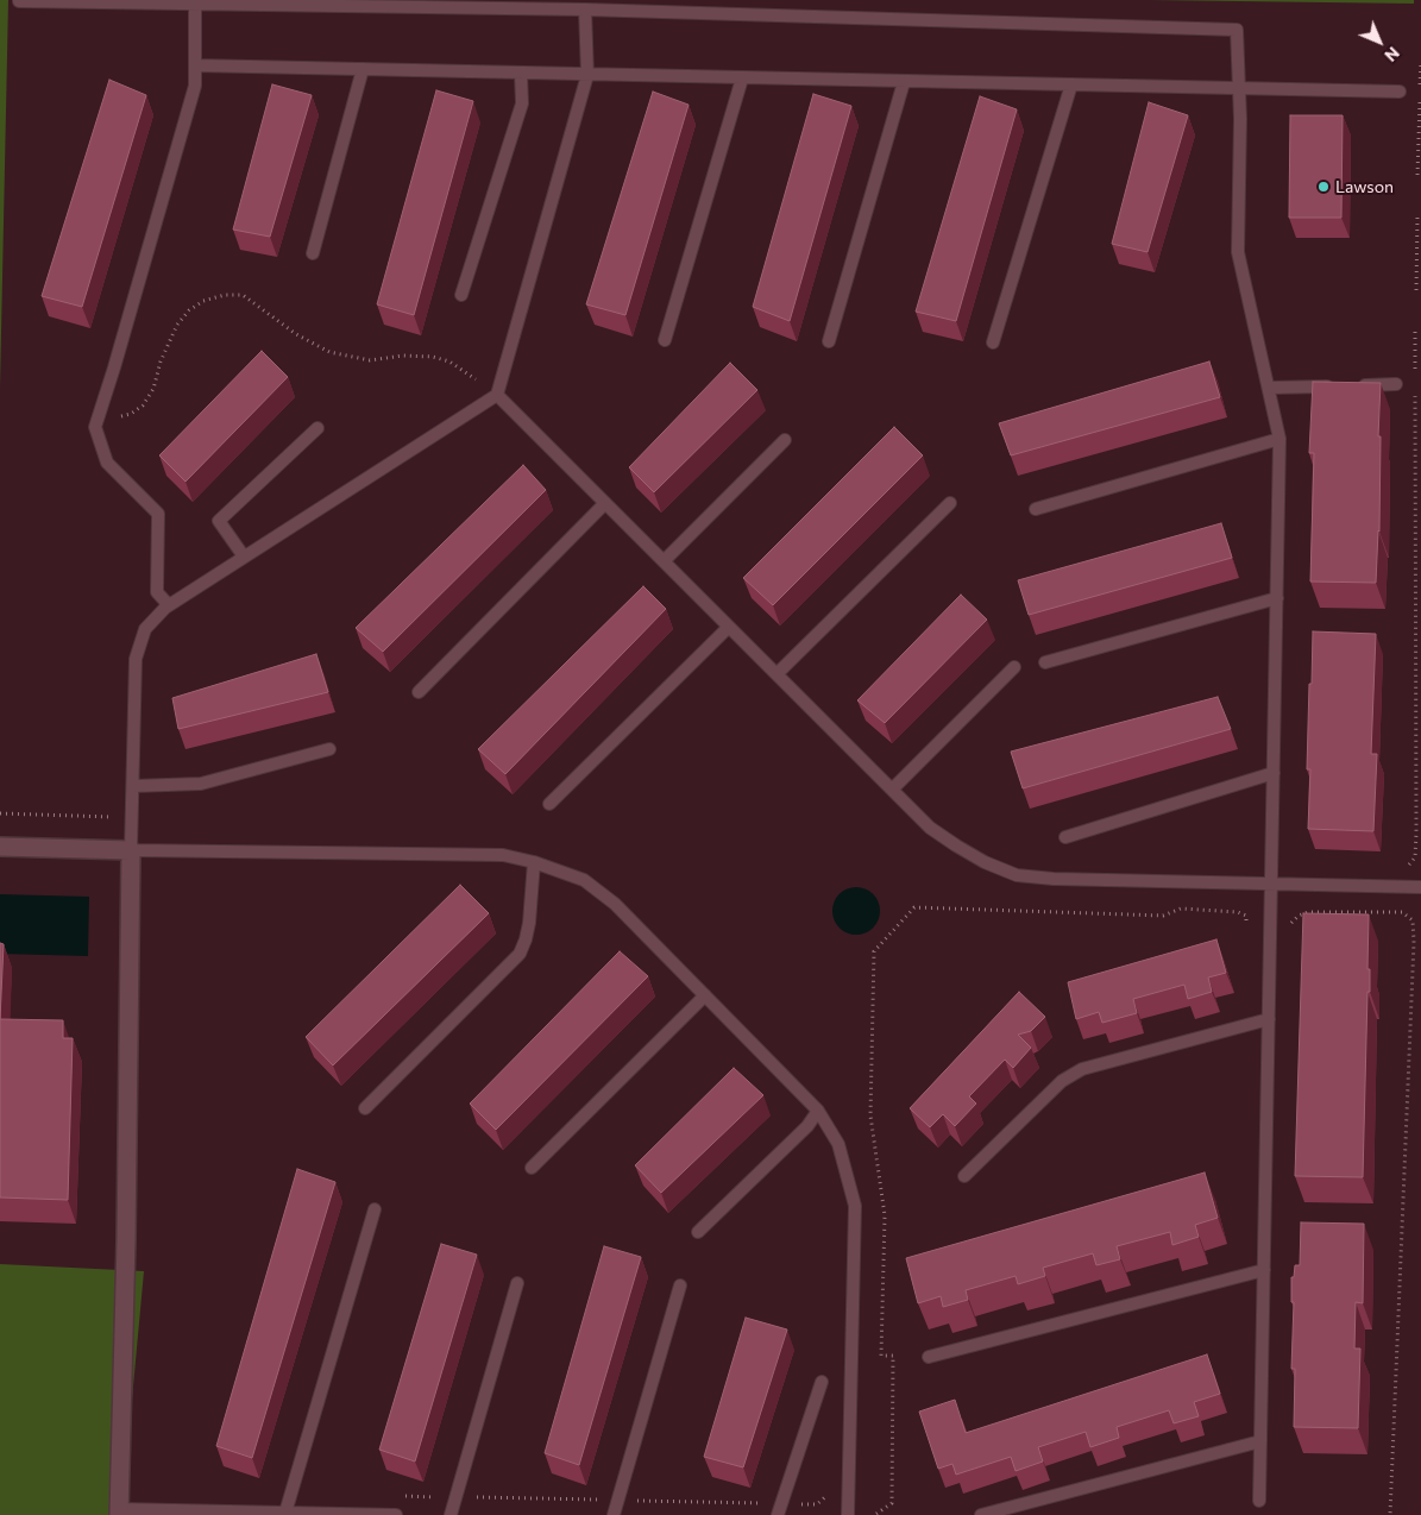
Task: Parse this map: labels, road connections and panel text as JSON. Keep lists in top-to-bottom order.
{
  "places": ["Lawson"],
  "north": "bottom right"
}
